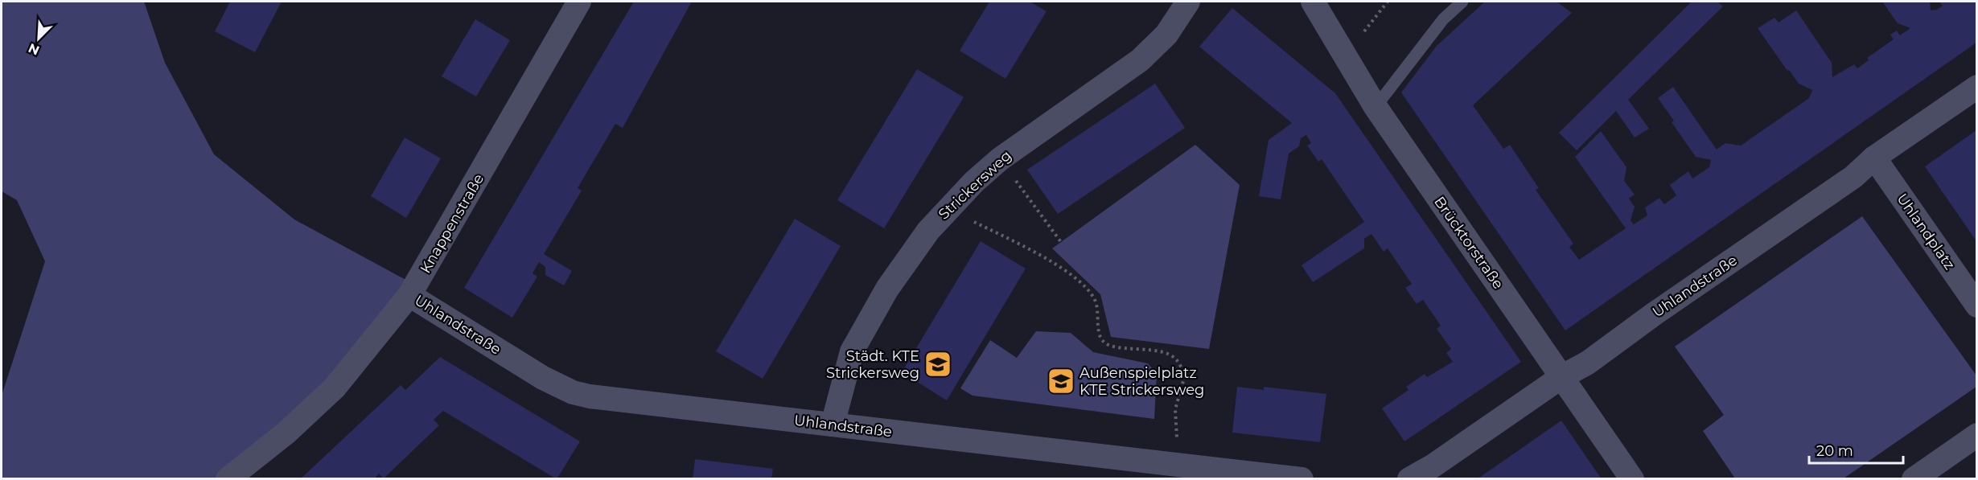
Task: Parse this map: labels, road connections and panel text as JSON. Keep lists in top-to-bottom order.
{
  "streets": {
    "street": [
      "Strickersweg",
      "Knappenstraße",
      "Uhlandplatz",
      "Brücktorstraße",
      "Uhlandstraße"
    ]
  },
  "crossings": [
    ["Strickersweg", "Uhlandstraße"],
    ["Knappenstraße", "Uhlandstraße"],
    ["Uhlandplatz", "Uhlandstraße"],
    ["Brücktorstraße", "Uhlandstraße"]
  ],
  "places": {
    "school or university": ["Städt. KTE Strickersweg", "Außenspielplatz KTE Strickersweg"]
  },
  "scale_bar": "20 m",
  "north": "bottom left"
}
